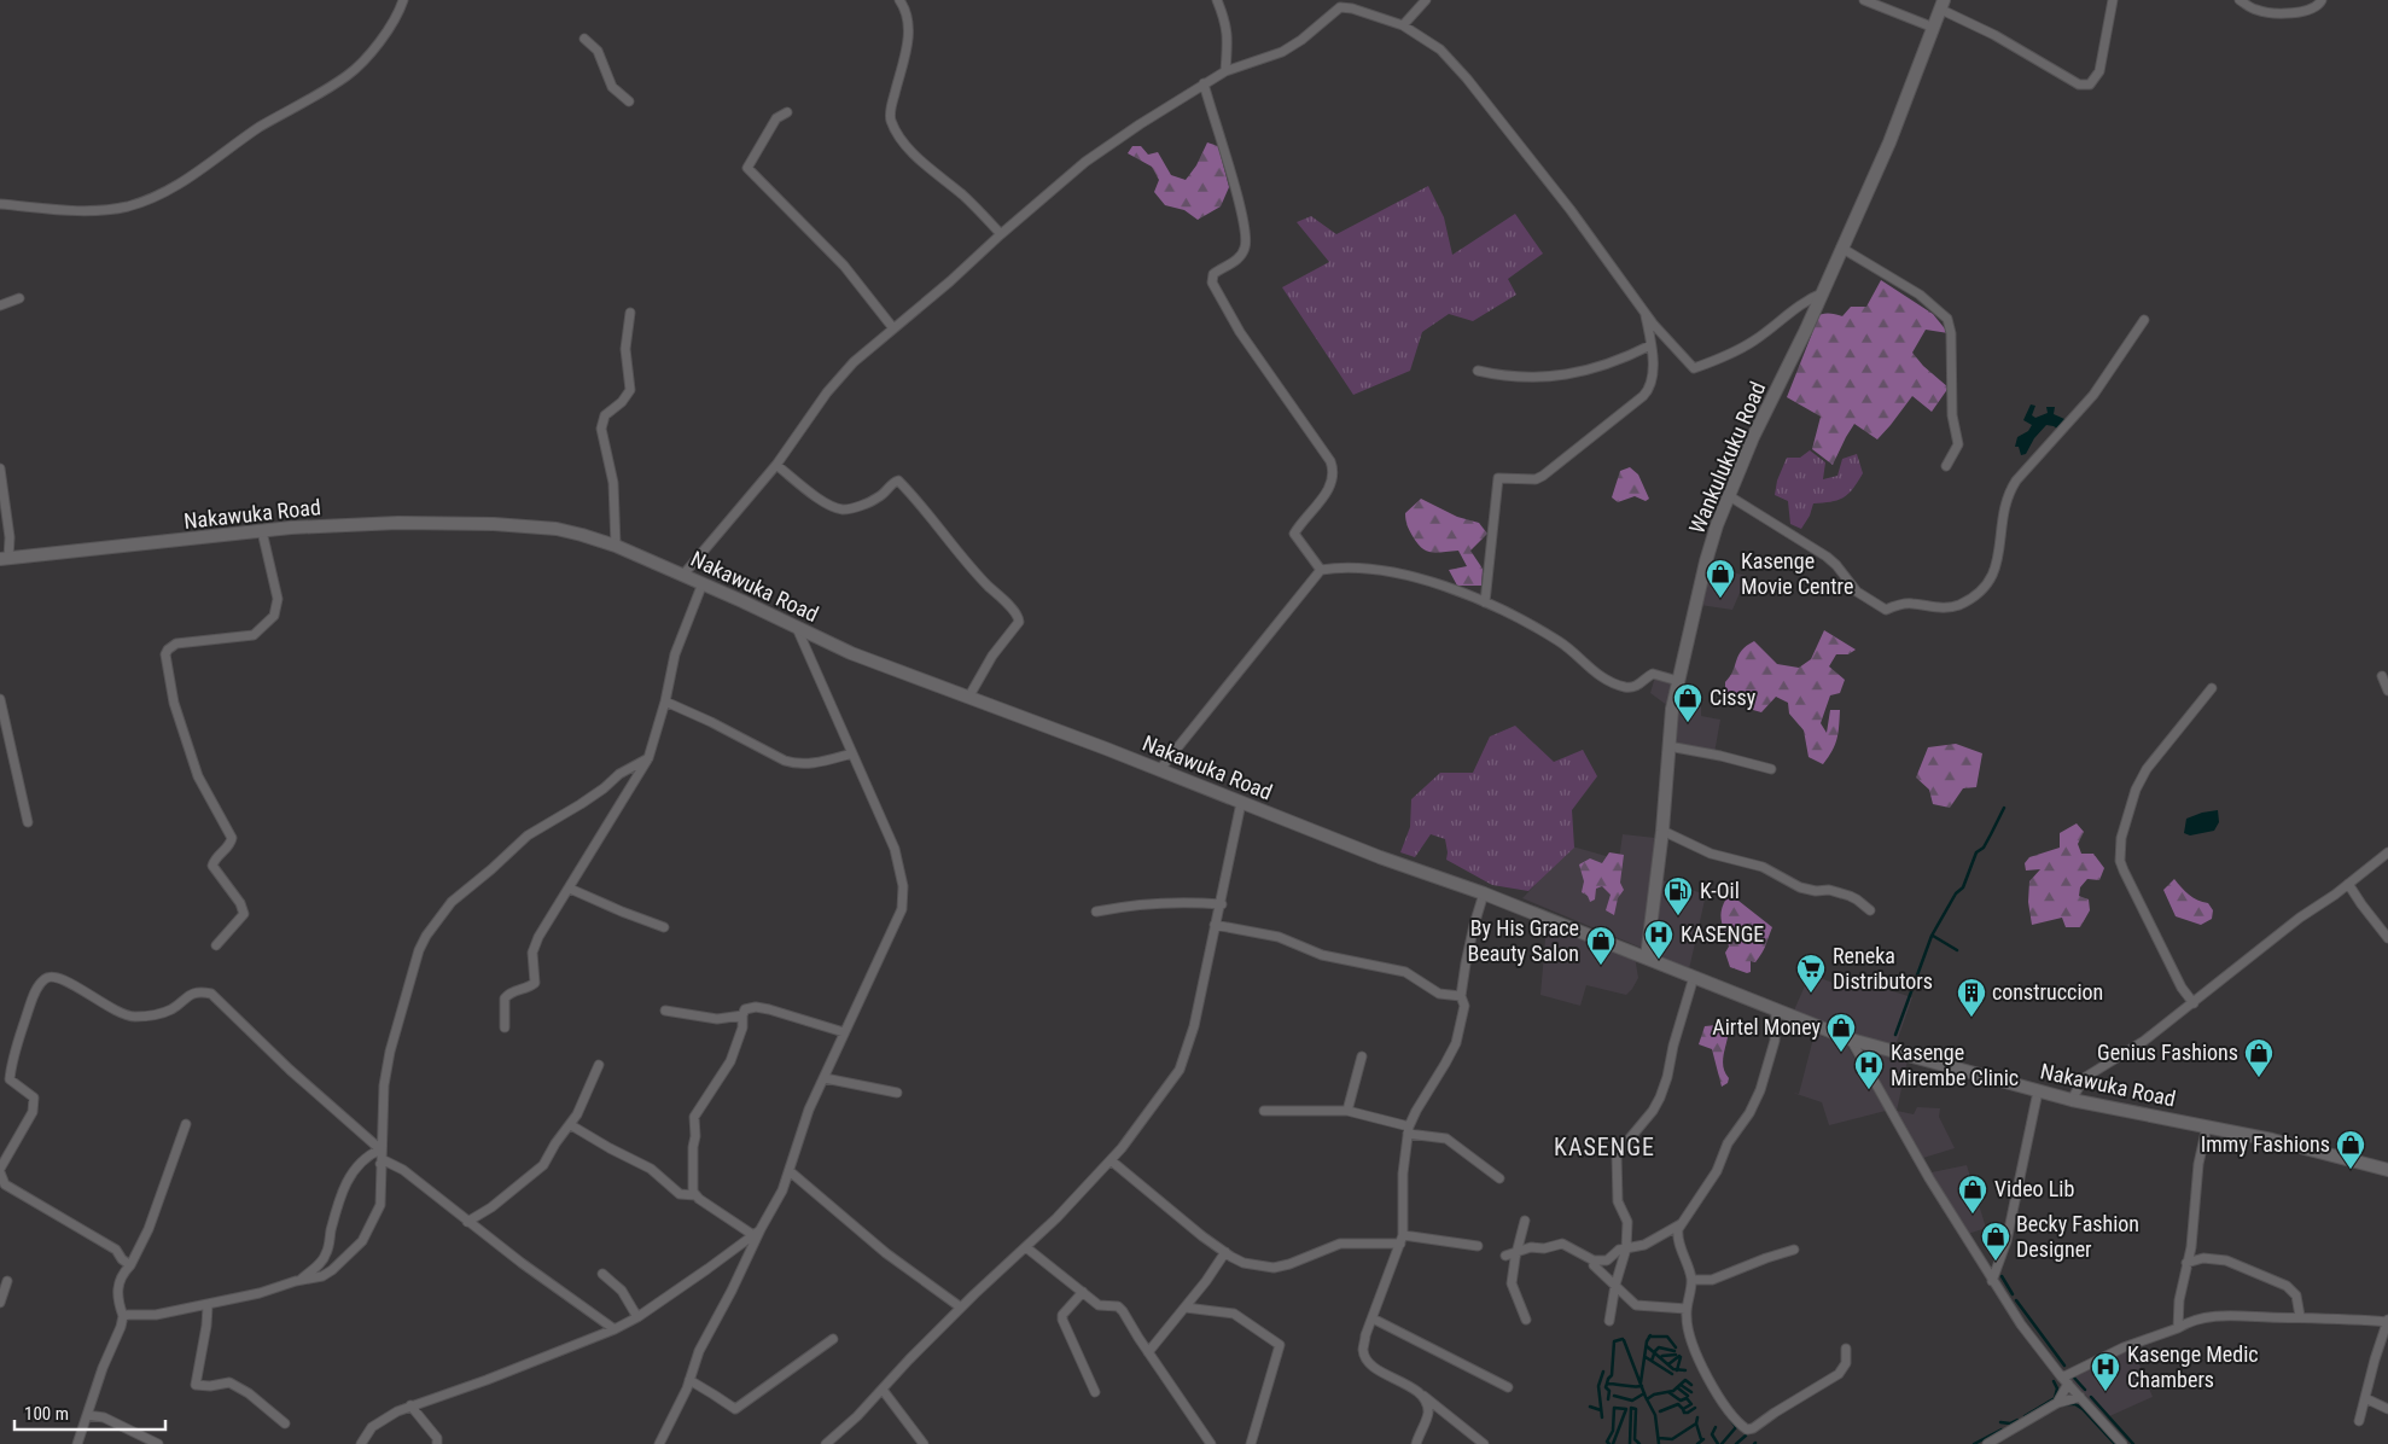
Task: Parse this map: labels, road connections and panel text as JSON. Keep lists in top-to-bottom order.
{
  "streets": {
    "main road": ["Wankulukuku Road", "Nakawuka Road"]
  },
  "crossings": [
    ["Wankulukuku Road", "Nakawuka Road"]
  ],
  "districts": ["KASENGE"],
  "places": {
    "shop": [
      "Kasenge Movie Centre",
      "Cissy",
      "By His Grace Beauty Salon",
      "Airtel Money",
      "Genius Fashions",
      "Immy Fashions",
      "Video Lib",
      "Becky Fashion Designer"
    ],
    "fuel station": ["K-Oil"],
    "hospital": ["KASENGE", "Kasenge Mirembe Clinic", "Kasenge Medic Chambers"],
    "supermarket": ["Reneka Distributors"],
    "building": ["construccion"]
  },
  "scale_bar": "100 m"
}
